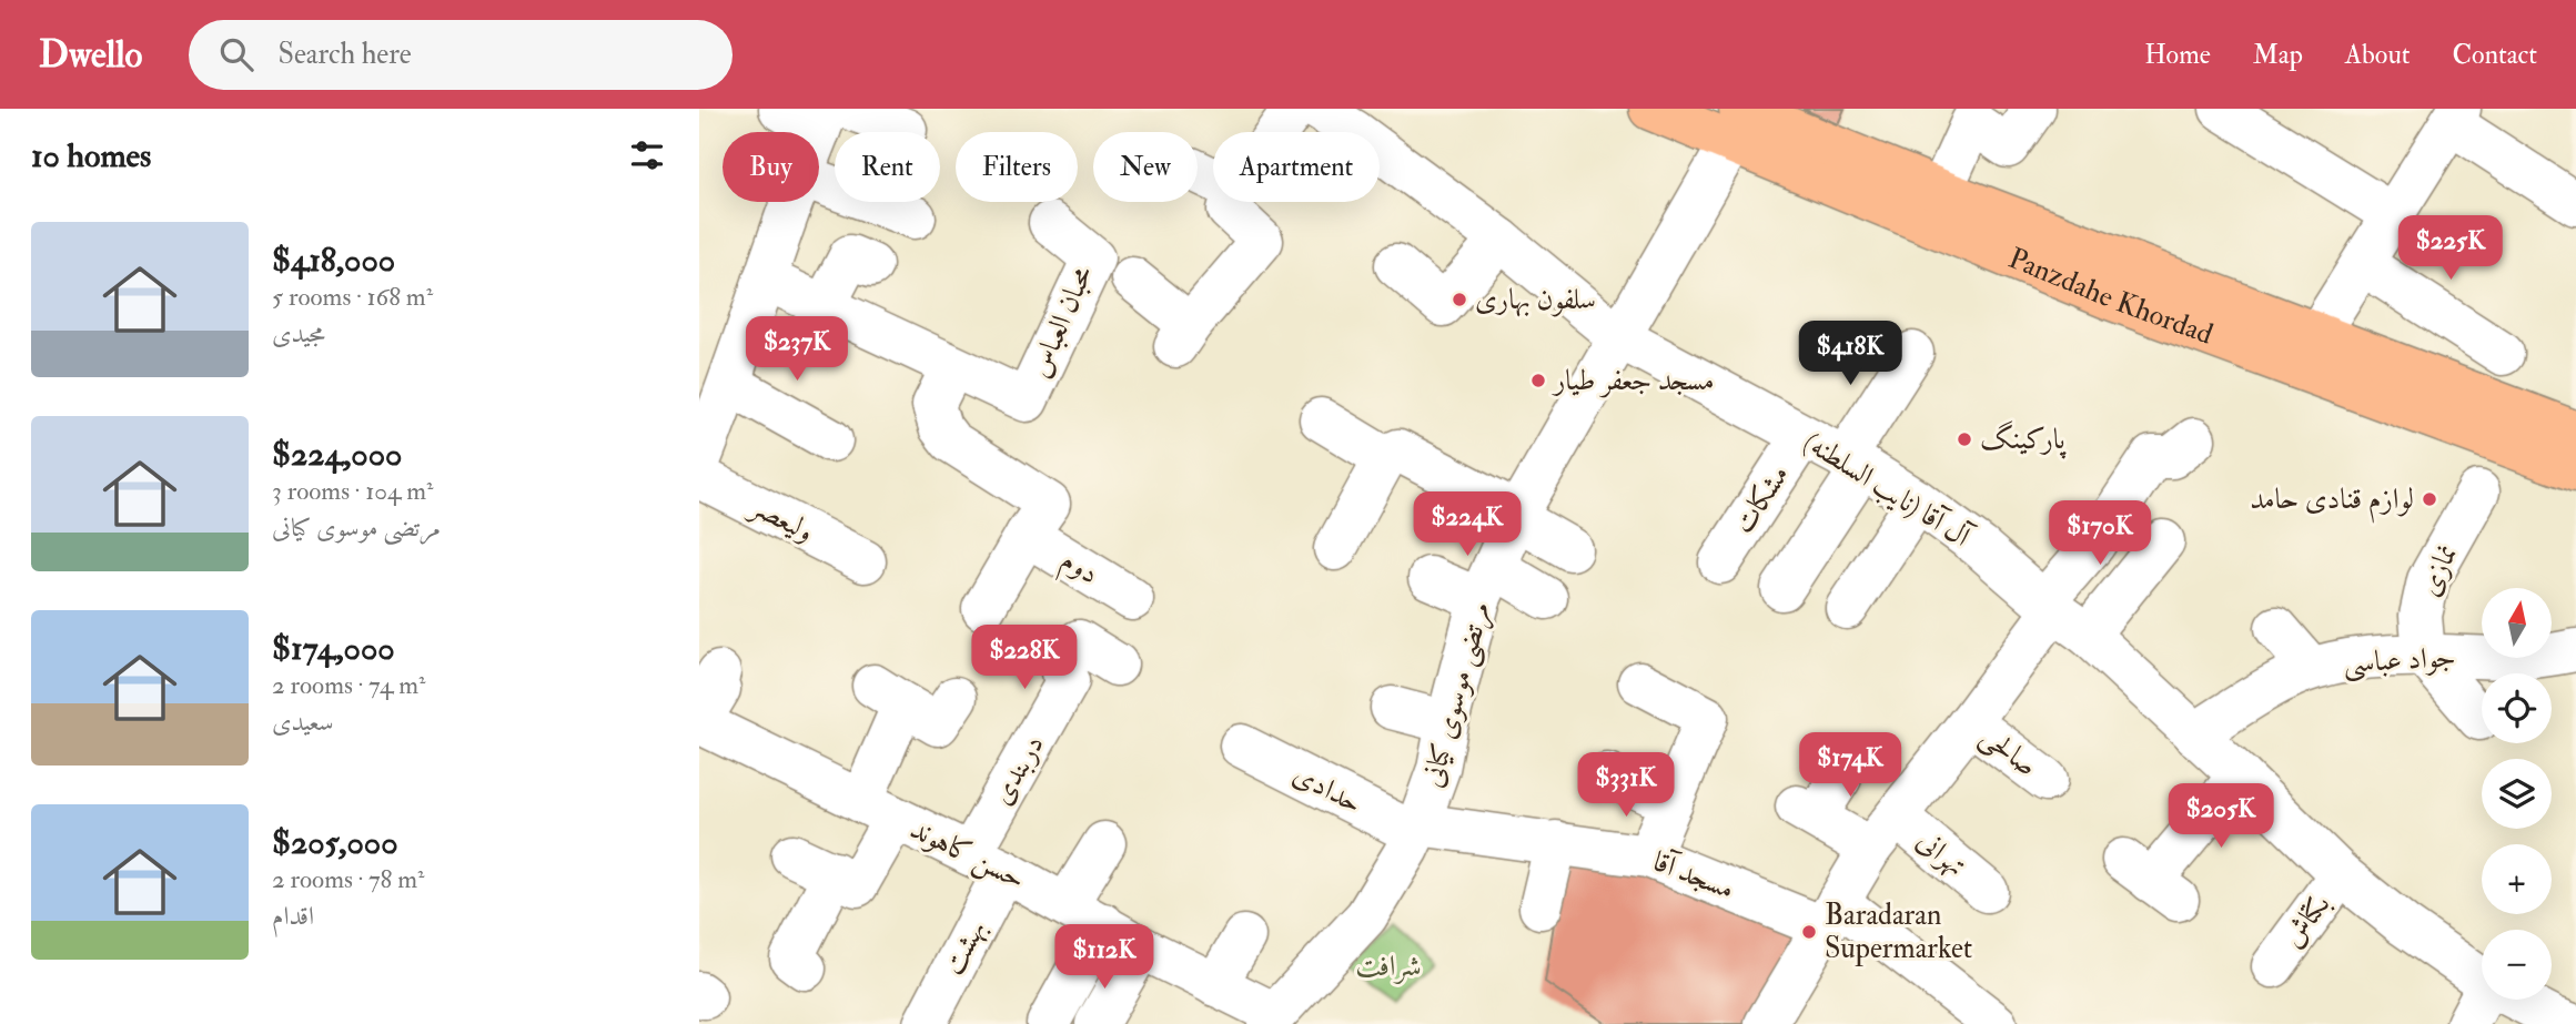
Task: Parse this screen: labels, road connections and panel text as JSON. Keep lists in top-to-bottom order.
{
  "streets": {
    "main road": ["Panzdahe Khordad"],
    "street": [
      "محبان العباس",
      "آل آقا (نایب السلطنه)",
      "مشکات",
      "ولیعصر",
      "دوم",
      "نمازی",
      "جواد عباسی",
      "مرتضی موسوی کیانی",
      "صالحی",
      "دربندی",
      "حدادی",
      "تهرانی",
      "حسن کاهوند",
      "مسجد آقا",
      "بکتاش",
      "بهشت"
    ]
  },
  "crossings": [
    ["Panzdahe Khordad", "مرتضی موسوی کیانی"],
    ["آل آقا (نایب السلطنه)", "مشکات"],
    ["آل آقا (نایب السلطنه)", "جواد عباسی"],
    ["آل آقا (نایب السلطنه)", "مرتضی موسوی کیانی"],
    ["آل آقا (نایب السلطنه)", "بکتاش"],
    ["نمازی", "جواد عباسی"],
    ["مرتضی موسوی کیانی", "حدادی"],
    ["مرتضی موسوی کیانی", "حسن کاهوند"],
    ["مرتضی موسوی کیانی", "مسجد آقا"],
    ["دربندی", "حسن کاهوند"],
    ["دربندی", "بهشت"],
    ["حدادی", "مسجد آقا"],
    ["حسن کاهوند", "بهشت"]
  ],
  "parks": ["شرافت"],
  "places": [
    "سلفون بهاری",
    "مسجد جعفر طیار",
    "پارکینگ",
    "لوازم قنادی حامد",
    "Baradaran Supermarket"
  ],
  "north": "top",
  "page": {
    "header": "Dwello",
    "search": "Search here",
    "nav": [
      "Home",
      "Map",
      "About",
      "Contact"
    ],
    "heading": "10 homes",
    "chip": [
      "Buy",
      "Rent",
      "Filters",
      "New",
      "Apartment"
    ],
    "list": [
      {
        "name": "$418,000",
        "note": "5 rooms · 168 m² · مجیدی"
      },
      {
        "name": "$224,000",
        "note": "3 rooms · 104 m² · مرتضی موسوی کیانی"
      },
      {
        "name": "$174,000",
        "note": "2 rooms · 74 m² · سعیدی"
      },
      {
        "name": "$205,000",
        "note": "2 rooms · 78 m² · اقدام"
      }
    ],
    "price": [
      "$225K",
      "$237K",
      "$418K",
      "$224K",
      "$170K",
      "$228K",
      "$174K",
      "$331K",
      "$205K",
      "$112K"
    ],
    "map_buttons": ["+", "−"]
  }
}
